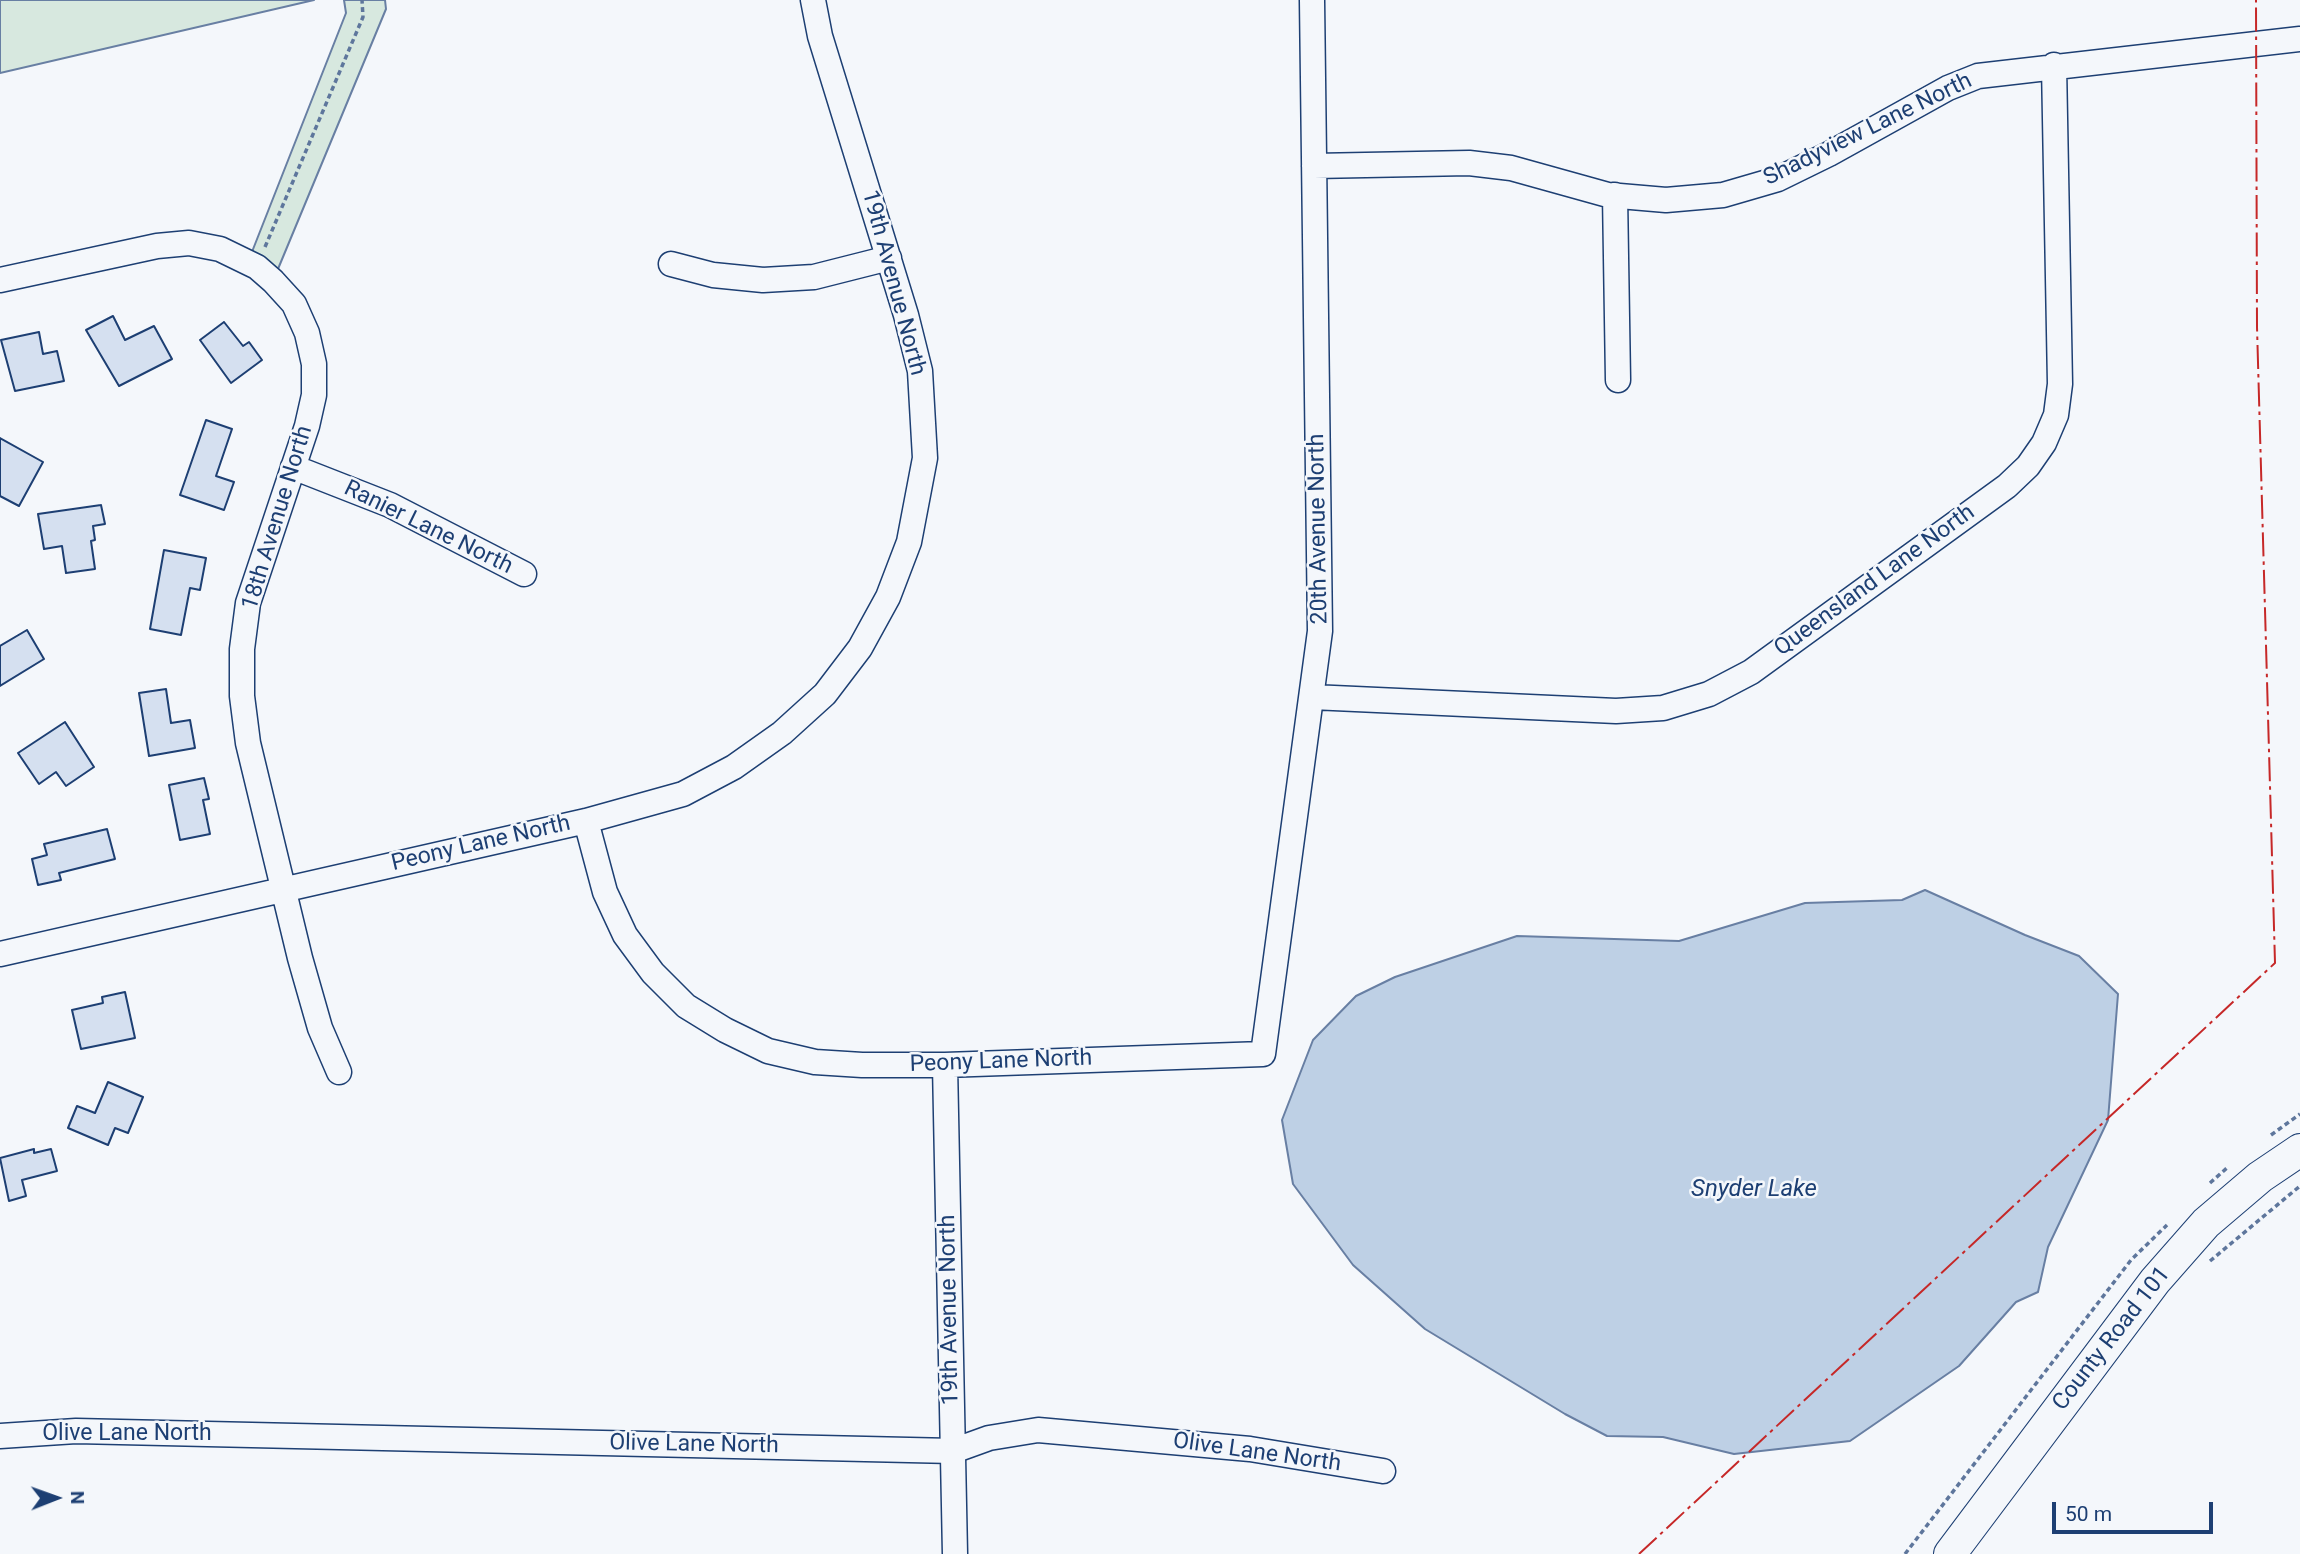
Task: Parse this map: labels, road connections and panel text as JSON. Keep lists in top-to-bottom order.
{
  "streets": {
    "main road": ["County Road 101"],
    "street": [
      "Shadyview Lane North",
      "19th Avenue North",
      "18th Avenue North",
      "Ranier Lane North",
      "20th Avenue North",
      "Queensland Lane North",
      "Peony Lane North",
      "Olive Lane North"
    ]
  },
  "crossings": [
    ["Shadyview Lane North", "20th Avenue North"],
    ["Shadyview Lane North", "Queensland Lane North"],
    ["19th Avenue North", "Peony Lane North"],
    ["19th Avenue North", "Olive Lane North"],
    ["18th Avenue North", "Ranier Lane North"],
    ["18th Avenue North", "Peony Lane North"],
    ["20th Avenue North", "Queensland Lane North"],
    ["20th Avenue North", "Peony Lane North"]
  ],
  "water": ["Snyder Lake"],
  "scale_bar": "50 m",
  "north": "right"
}
